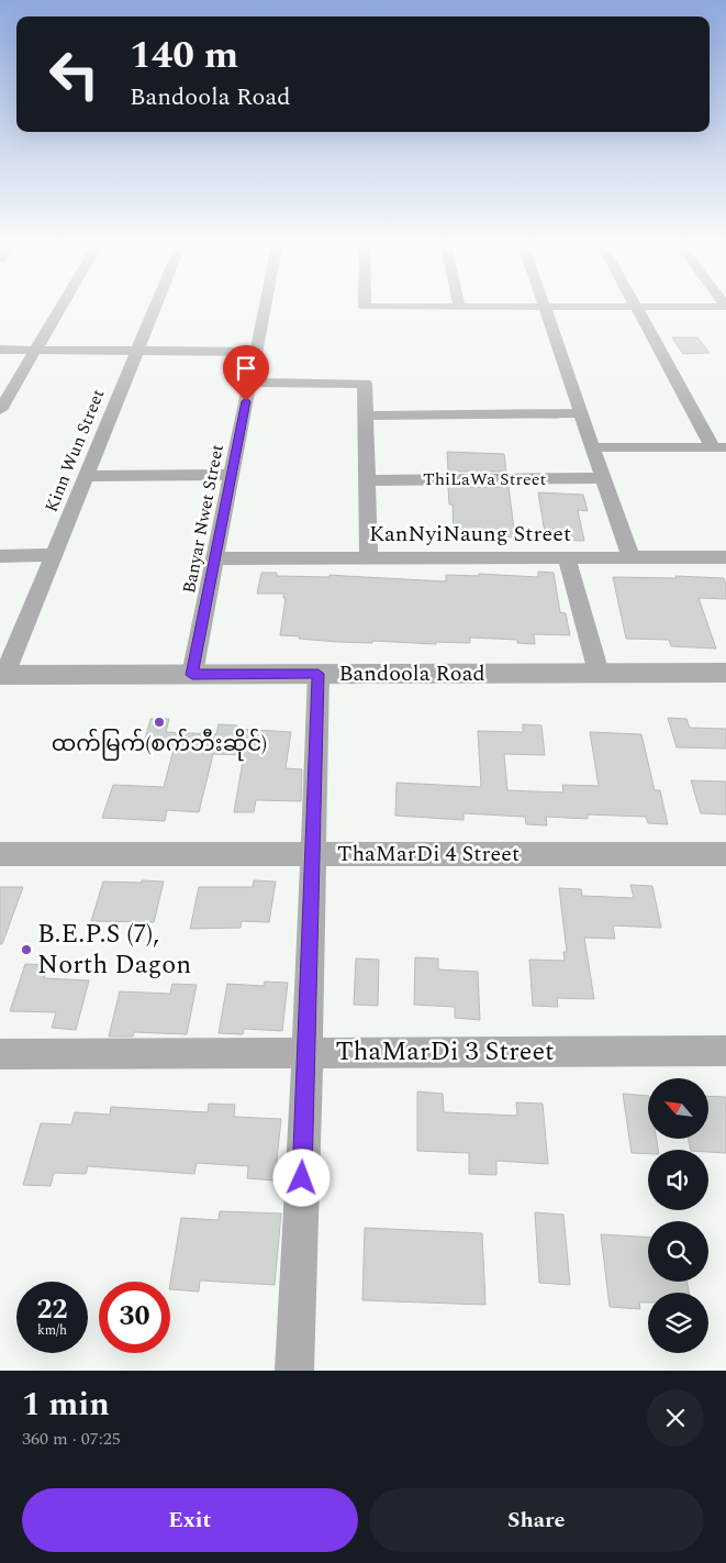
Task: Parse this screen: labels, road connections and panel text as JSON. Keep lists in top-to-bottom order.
{
  "streets": {
    "street": [
      "Kinn Wun Street",
      "ThiLaWa Street",
      "Banyar Nwet Street",
      "KanNyiNaung Street",
      "Bandoola Road",
      "ThaMarDi 4 Street",
      "ThaMarDi 3 Street"
    ]
  },
  "crossings": [
    ["Kinn Wun Street", "Bandoola Road"],
    ["Banyar Nwet Street", "KanNyiNaung Street"],
    ["Banyar Nwet Street", "Bandoola Road"]
  ],
  "places": ["ထက်မြက်(စက်ဘီးဆိုင်)", "B.E.P.S (7), North Dagon"],
  "north": "top left",
  "page": {
    "turn": ["140 m", "Bandoola Road"],
    "speed": "22 km/h",
    "limit": "30",
    "heading": ["1 min", "360 m · 07:25"],
    "buttons": ["Exit", "Share"]
  }
}
